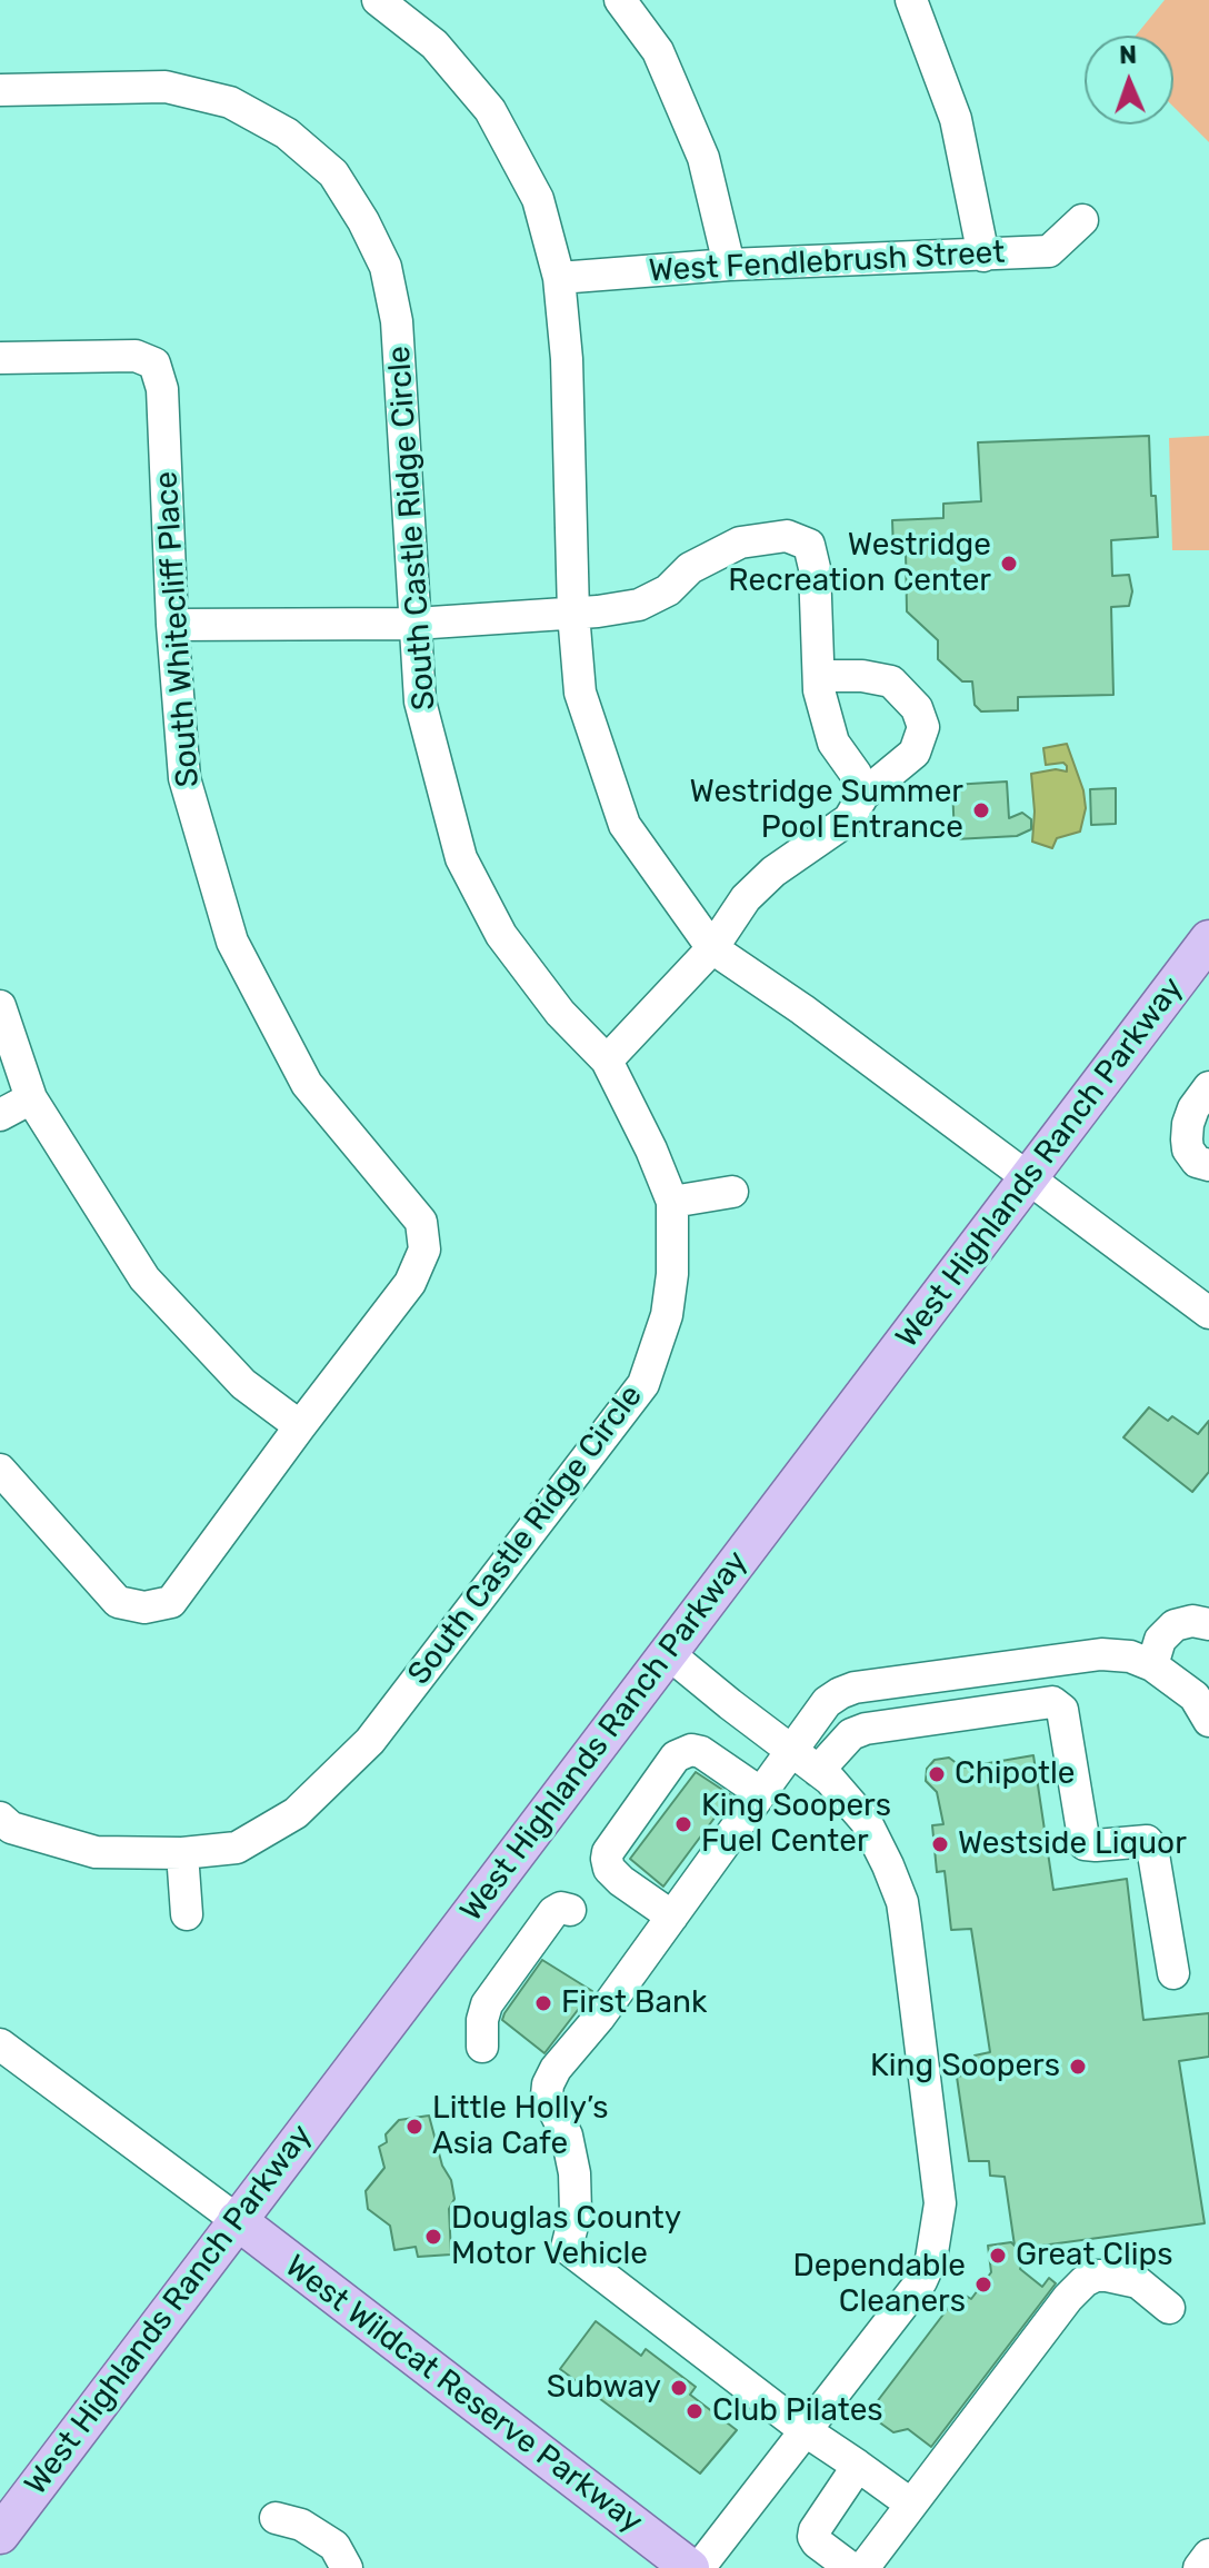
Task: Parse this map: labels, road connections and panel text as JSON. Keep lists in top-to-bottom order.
{
  "streets": {
    "main road": ["West Highlands Ranch Parkway", "West Wildcat Reserve Parkway"],
    "street": ["West Fendlebrush Street", "South Castle Ridge Circle", "South Whitecliff Place"]
  },
  "crossings": [
    ["West Highlands Ranch Parkway", "West Wildcat Reserve Parkway"]
  ],
  "places": [
    "Westridge Recreation Center",
    "Westridge Summer Pool Entrance",
    "Chipotle",
    "King Soopers Fuel Center",
    "Westside Liquor",
    "First Bank",
    "King Soopers",
    "Little Holly’s Asia Cafe",
    "Douglas County Motor Vehicle",
    "Great Clips",
    "Dependable Cleaners",
    "Subway",
    "Club Pilates"
  ],
  "north": "top"
}
